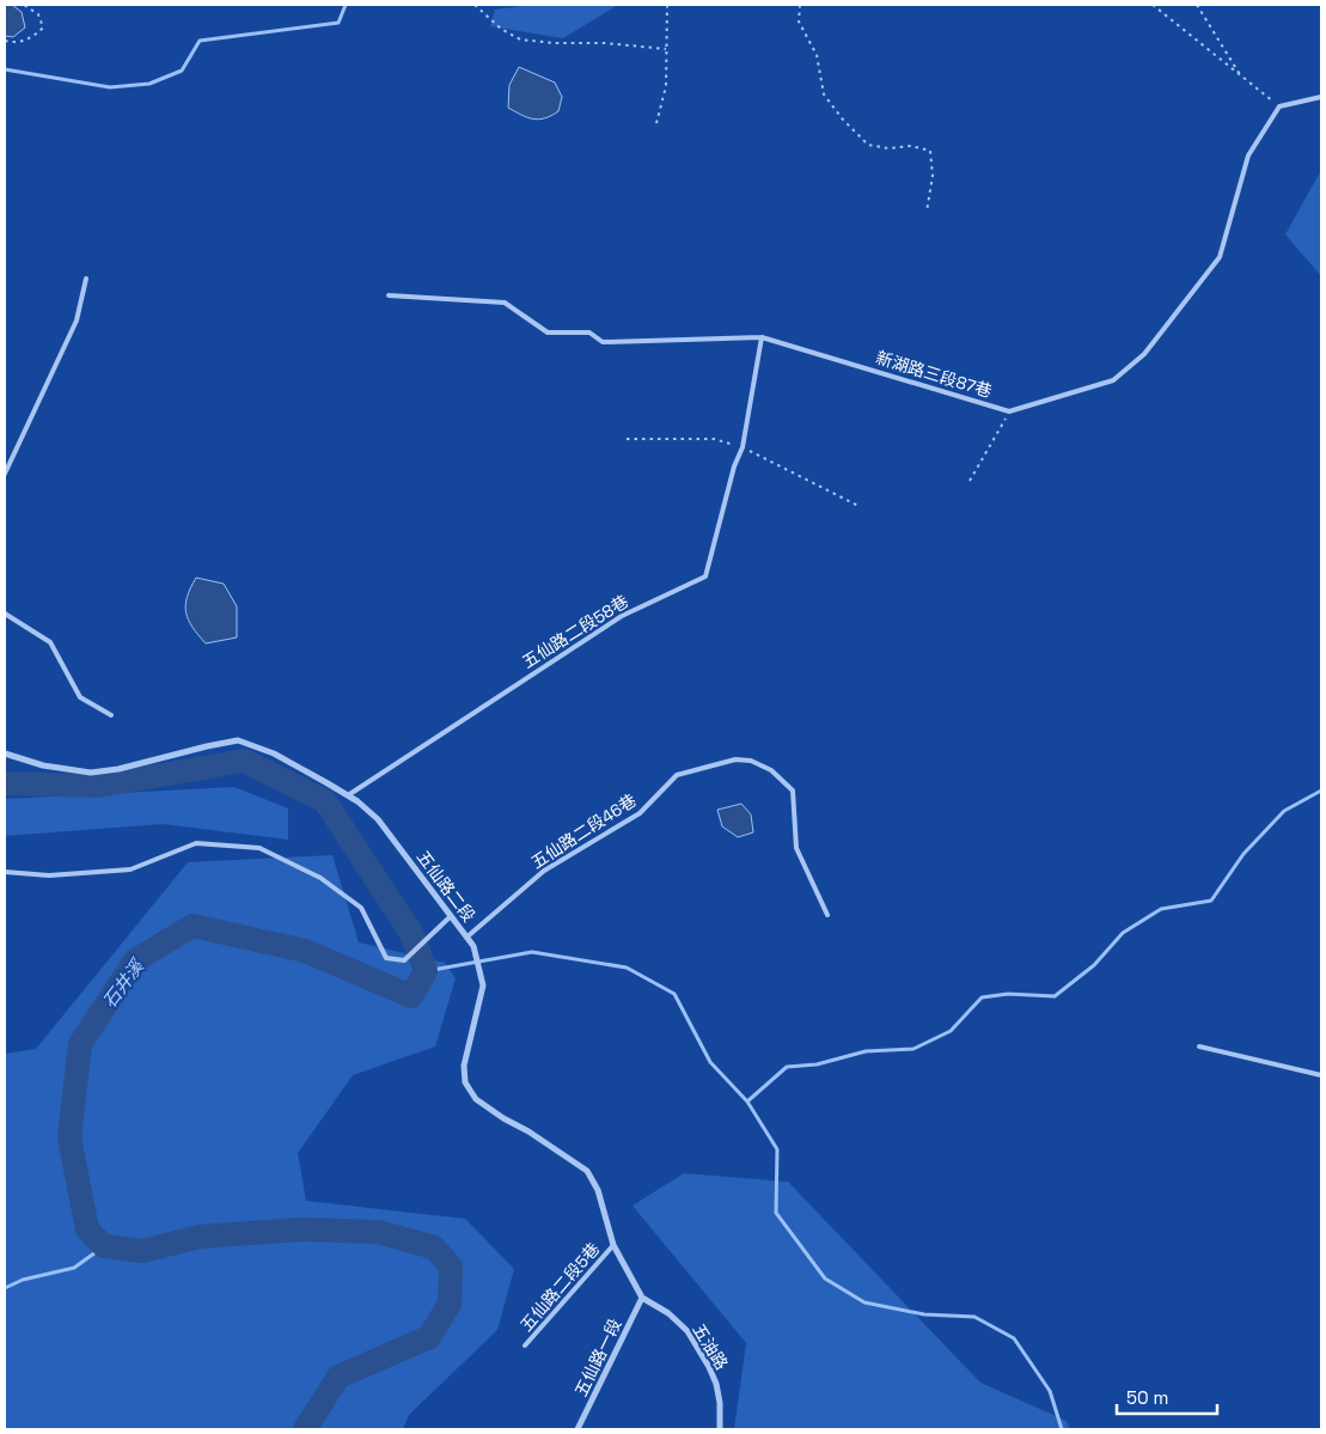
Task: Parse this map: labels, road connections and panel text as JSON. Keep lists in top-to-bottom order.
{
  "streets": {
    "street": ["五仙路二段", "五油路", "五仙路一段"],
    "lane": [
      "新湖路三段87巷",
      "五仙路二段58巷",
      "五仙路二段46巷",
      "五仙路二段5巷"
    ]
  },
  "crossings": [
    ["新湖路三段87巷", "五仙路二段58巷"],
    ["五仙路二段58巷", "五仙路二段"],
    ["五仙路二段46巷", "五仙路二段"],
    ["五仙路二段", "五仙路二段5巷"],
    ["五仙路二段", "五油路"],
    ["五仙路二段", "五仙路一段"],
    ["五油路", "五仙路一段"]
  ],
  "water": ["石井溪"],
  "scale_bar": "50 m"
}
